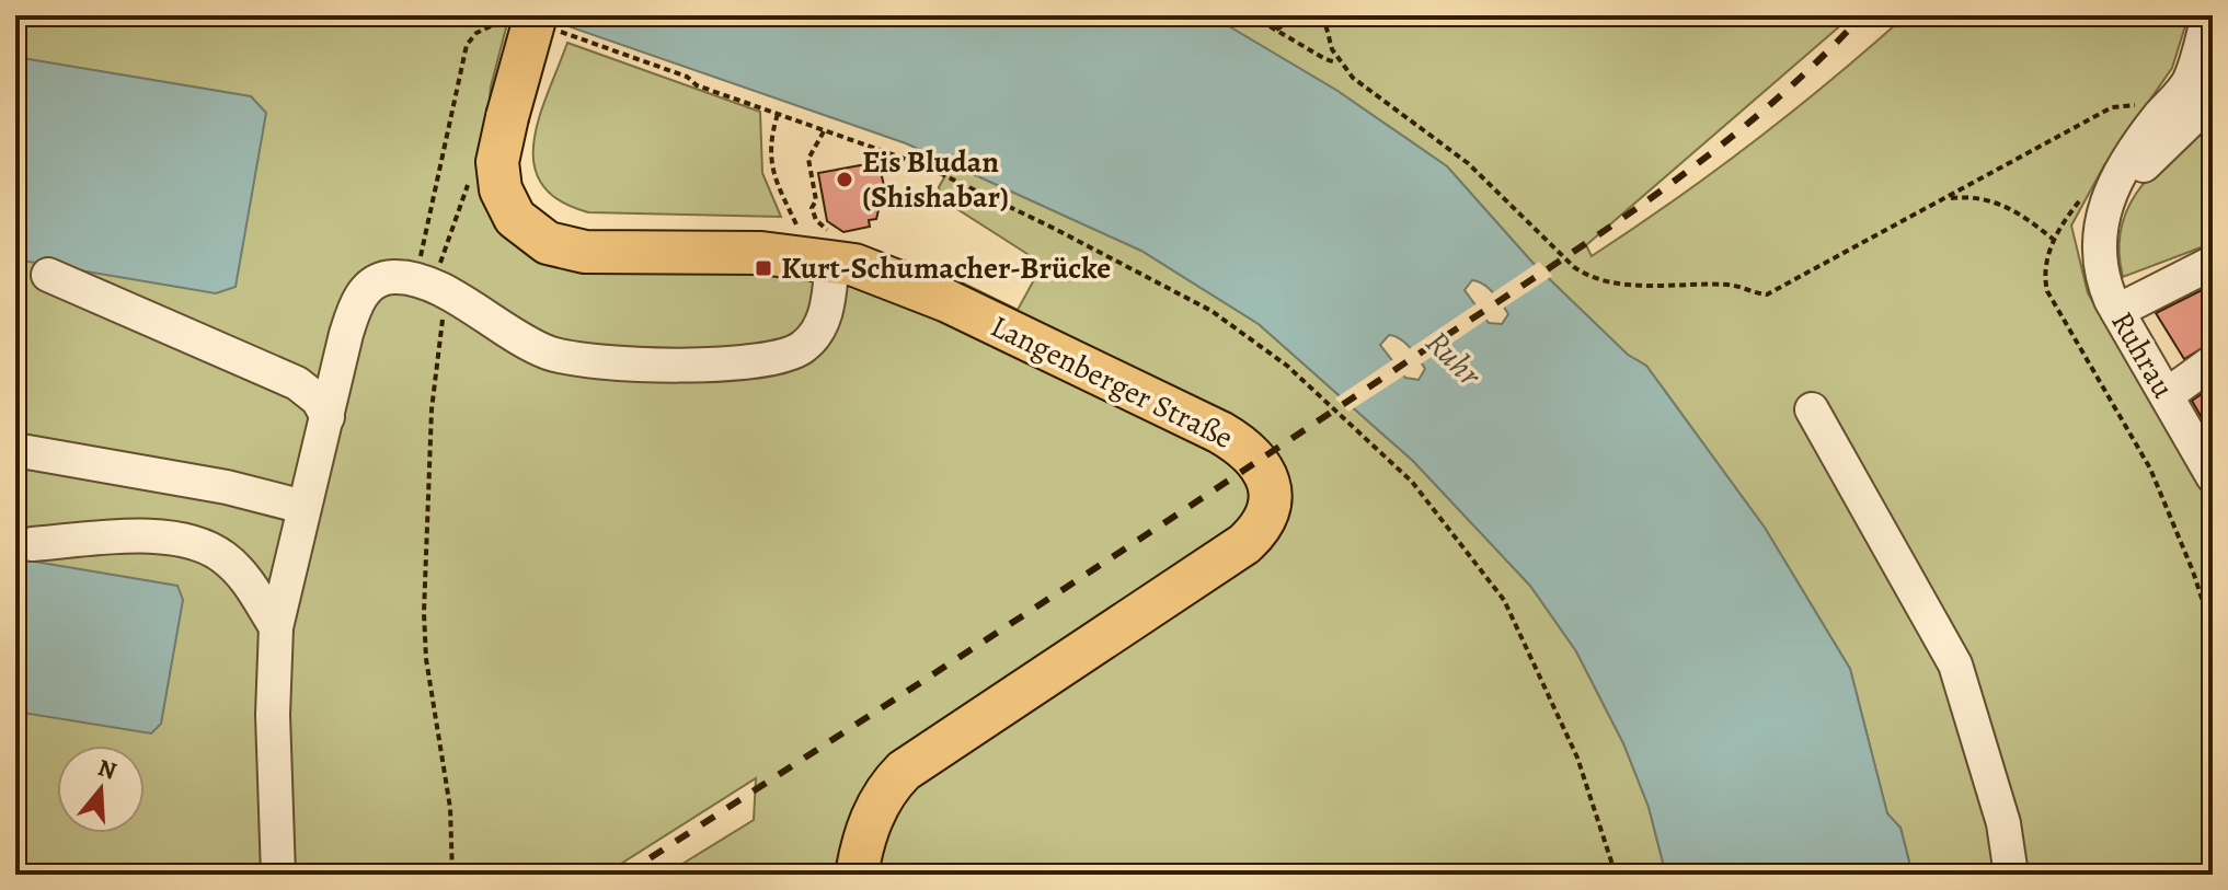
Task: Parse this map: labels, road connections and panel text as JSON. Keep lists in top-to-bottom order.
{
  "streets": {
    "main road": ["Langenberger Straße"],
    "street": ["Ruhrau"]
  },
  "water": ["Ruhr"],
  "places": {
    "other": ["Eis Bludan (Shishabar)"],
    "transit": ["Kurt-Schumacher-Brücke"]
  },
  "north": "top"
}
